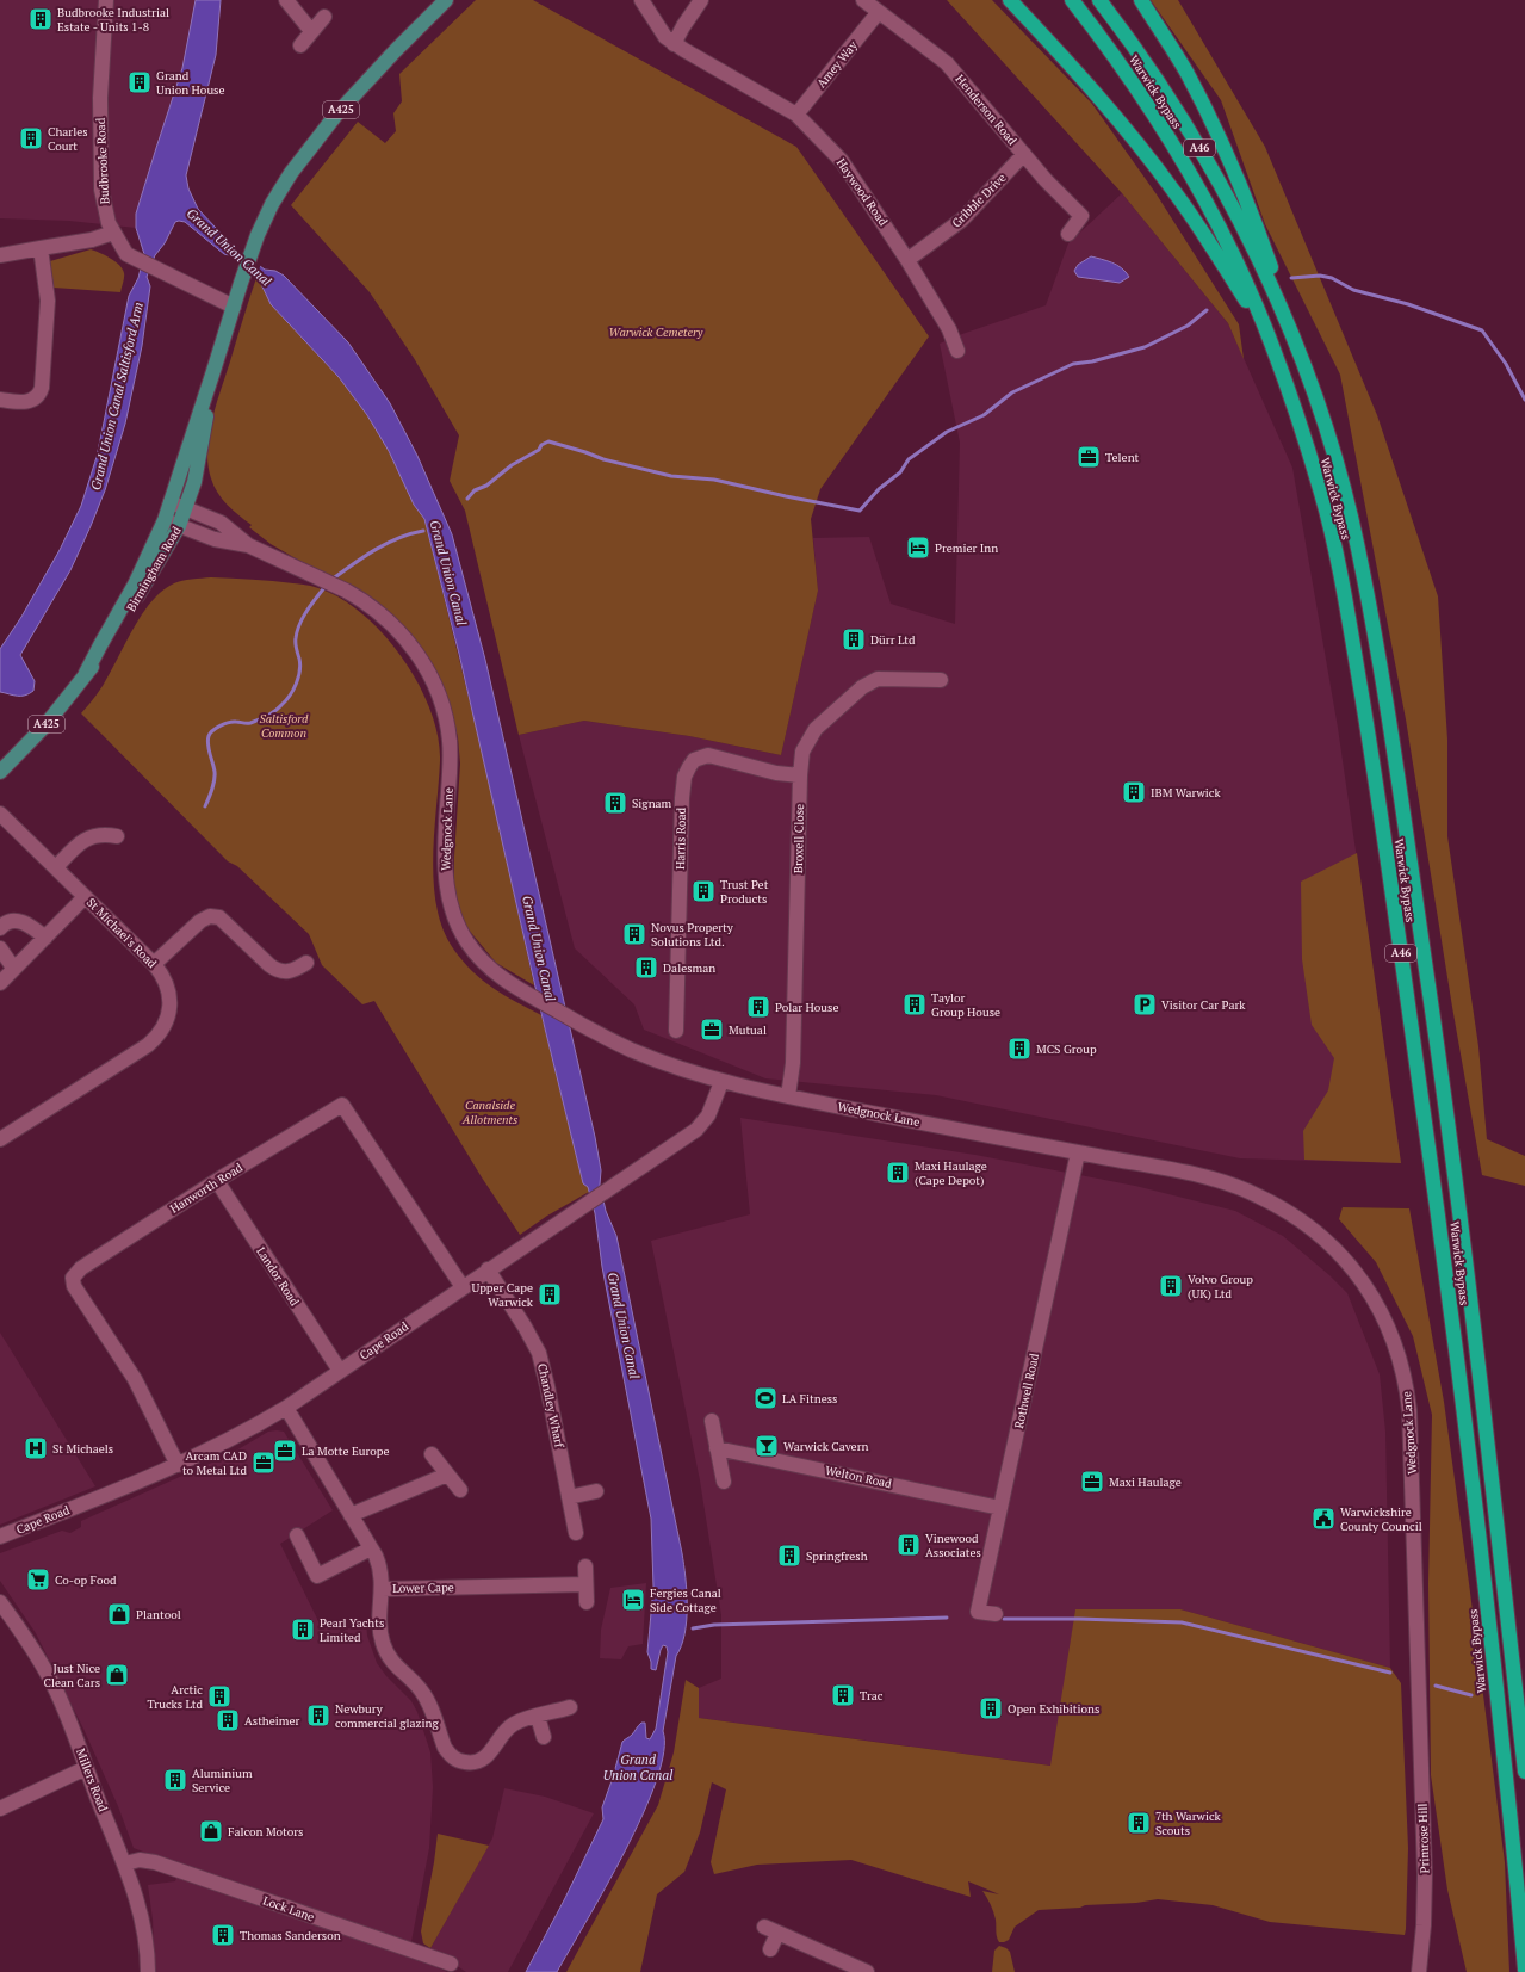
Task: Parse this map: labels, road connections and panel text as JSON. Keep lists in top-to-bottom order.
{
  "streets": {
    "highway": ["Warwick Bypass", "A46"],
    "main road": ["A425", "Birmingham Road"],
    "street": [
      "Amey Way",
      "Henderson Road",
      "Budbrooke Road",
      "Haywood Road",
      "Gribble Drive",
      "Wedgnock Lane",
      "Harris Road",
      "Broxell Close",
      "St Michael's Road",
      "Hanworth Road",
      "Landor Road",
      "Cape Road",
      "Rothwell Road",
      "Chandley Wharf",
      "Welton Road",
      "Lower Cape",
      "Millers Road",
      "Primrose Hill",
      "Lock Lane"
    ]
  },
  "crossings": [
    ["Amey Way", "Henderson Road"],
    ["Amey Way", "Haywood Road"],
    ["Henderson Road", "Gribble Drive"],
    ["Budbrooke Road", "Birmingham Road"],
    ["Haywood Road", "Gribble Drive"],
    ["Birmingham Road", "Wedgnock Lane"],
    ["Wedgnock Lane", "Broxell Close"],
    ["Wedgnock Lane", "Cape Road"],
    ["Wedgnock Lane", "Rothwell Road"],
    ["Wedgnock Lane", "Primrose Hill"],
    ["Harris Road", "Broxell Close"],
    ["Hanworth Road", "Landor Road"],
    ["Hanworth Road", "Cape Road"],
    ["Landor Road", "Cape Road"],
    ["Cape Road", "Chandley Wharf"],
    ["Cape Road", "Lower Cape"],
    ["Rothwell Road", "Welton Road"],
    ["Millers Road", "Lock Lane"]
  ],
  "water": ["Grand Union Canal", "Grand Union Canal Saltisford Arm"],
  "parks": ["Warwick Cemetery", "Saltisford Common", "Canalside Allotments"],
  "places": {
    "building": [
      "Budbrooke Industrial Estate - Units 1-8",
      "Grand Union House",
      "Charles Court",
      "Dürr Ltd",
      "IBM Warwick",
      "Signam",
      "Trust Pet Products",
      "Novus Property Solutions Ltd.",
      "Dalesman",
      "Taylor Group House",
      "Polar House",
      "MCS Group",
      "Maxi Haulage (Cape Depot)",
      "Volvo Group (UK) Ltd",
      "Upper Cape Warwick",
      "Vinewood Associates",
      "Springfresh",
      "Pearl Yachts Limited",
      "Trac",
      "Arctic Trucks Ltd",
      "Open Exhibitions",
      "Newbury commercial glazing",
      "Astheimer",
      "Aluminium Service",
      "7th Warwick Scouts",
      "Thomas Sanderson"
    ],
    "office": [
      "Telent",
      "Mutual",
      "La Motte Europe",
      "Arcam CAD to Metal Ltd",
      "Maxi Haulage"
    ],
    "hotel": ["Premier Inn", "Fergies Canal Side Cottage"],
    "parking": ["Visitor Car Park"],
    "sports": ["LA Fitness"],
    "bar": ["Warwick Cavern"],
    "hospital": ["St Michaels"],
    "public building": ["Warwickshire County Council"],
    "supermarket": ["Co-op Food"],
    "shop": ["Plantool", "Just Nice Clean Cars", "Falcon Motors"]
  }
}
